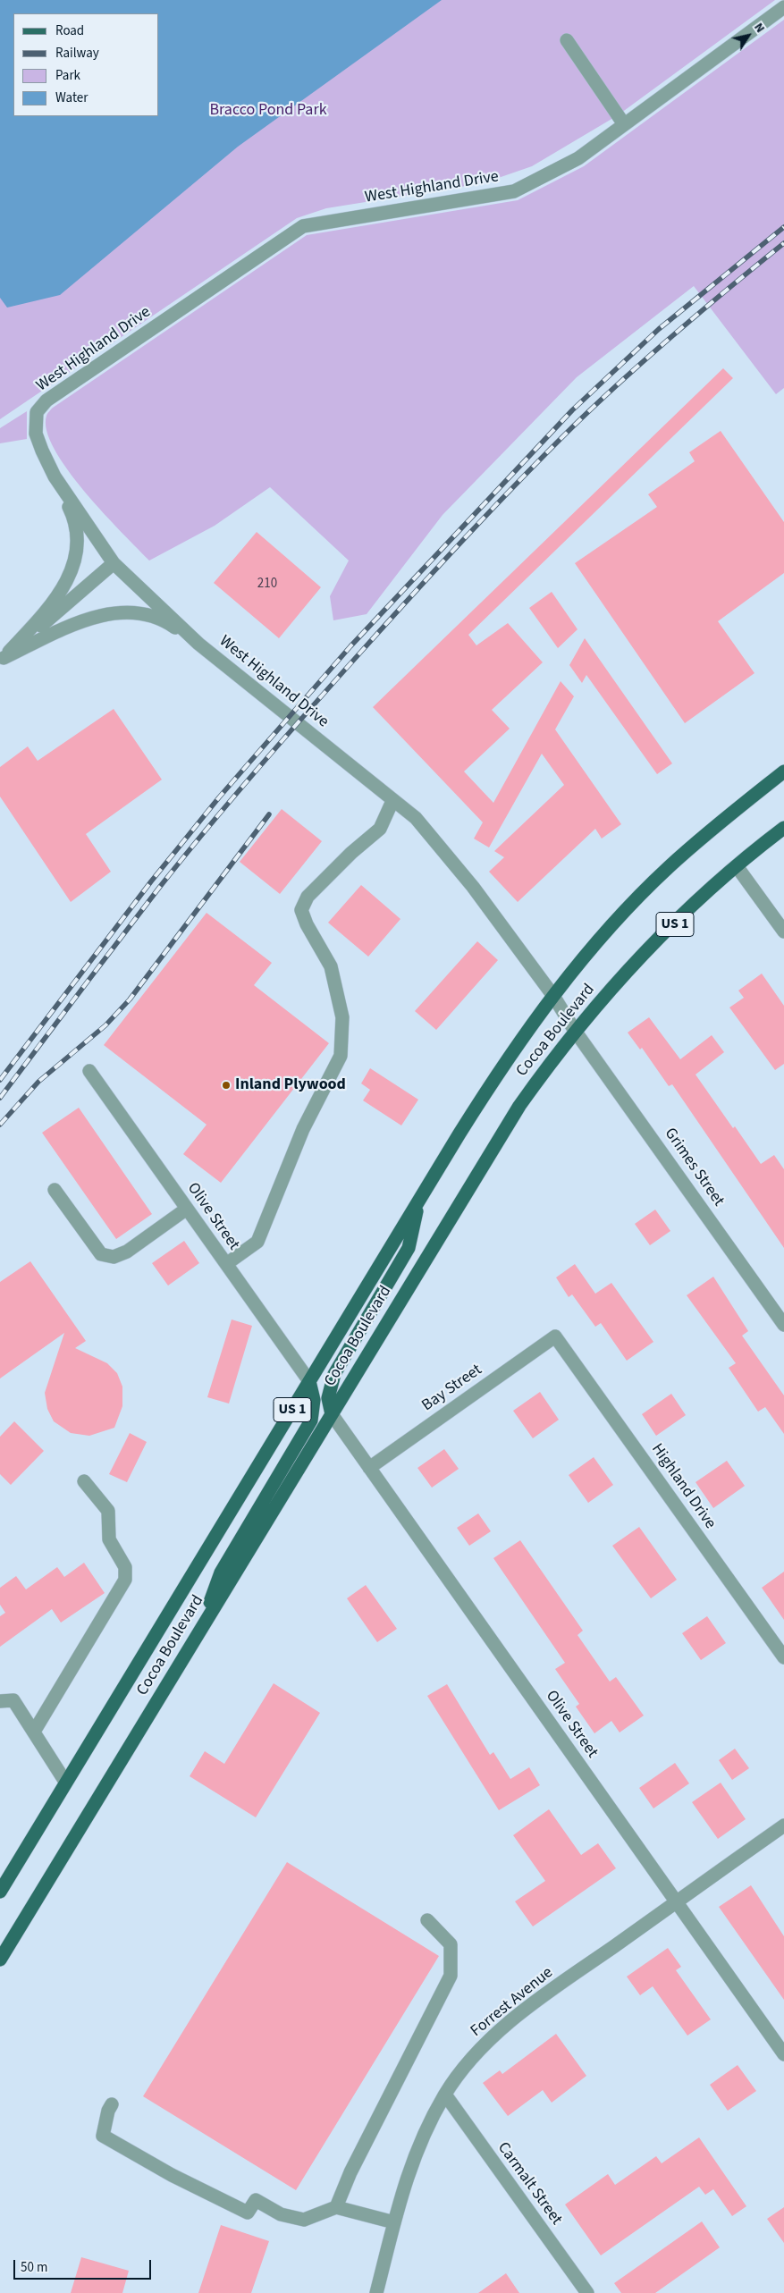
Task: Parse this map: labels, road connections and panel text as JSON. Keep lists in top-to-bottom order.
{
  "streets": {
    "main road": ["US 1", "Cocoa Boulevard"],
    "street": [
      "West Highland Drive",
      "Grimes Street",
      "Olive Street",
      "Bay Street",
      "Highland Drive",
      "Forrest Avenue",
      "Carmalt Street"
    ]
  },
  "crossings": [
    ["West Highland Drive", "Cocoa Boulevard"],
    ["West Highland Drive", "Grimes Street"],
    ["Cocoa Boulevard", "Grimes Street"],
    ["Cocoa Boulevard", "Olive Street"],
    ["Olive Street", "Bay Street"],
    ["Olive Street", "Forrest Avenue"],
    ["Bay Street", "Highland Drive"],
    ["Forrest Avenue", "Carmalt Street"]
  ],
  "parks": ["Bracco Pond Park"],
  "places": ["Inland Plywood"],
  "house_numbers": ["210"],
  "legend": [
    "Road",
    "Railway",
    "Park",
    "Water"
  ],
  "scale_bar": "50 m",
  "north": "top right"
}
